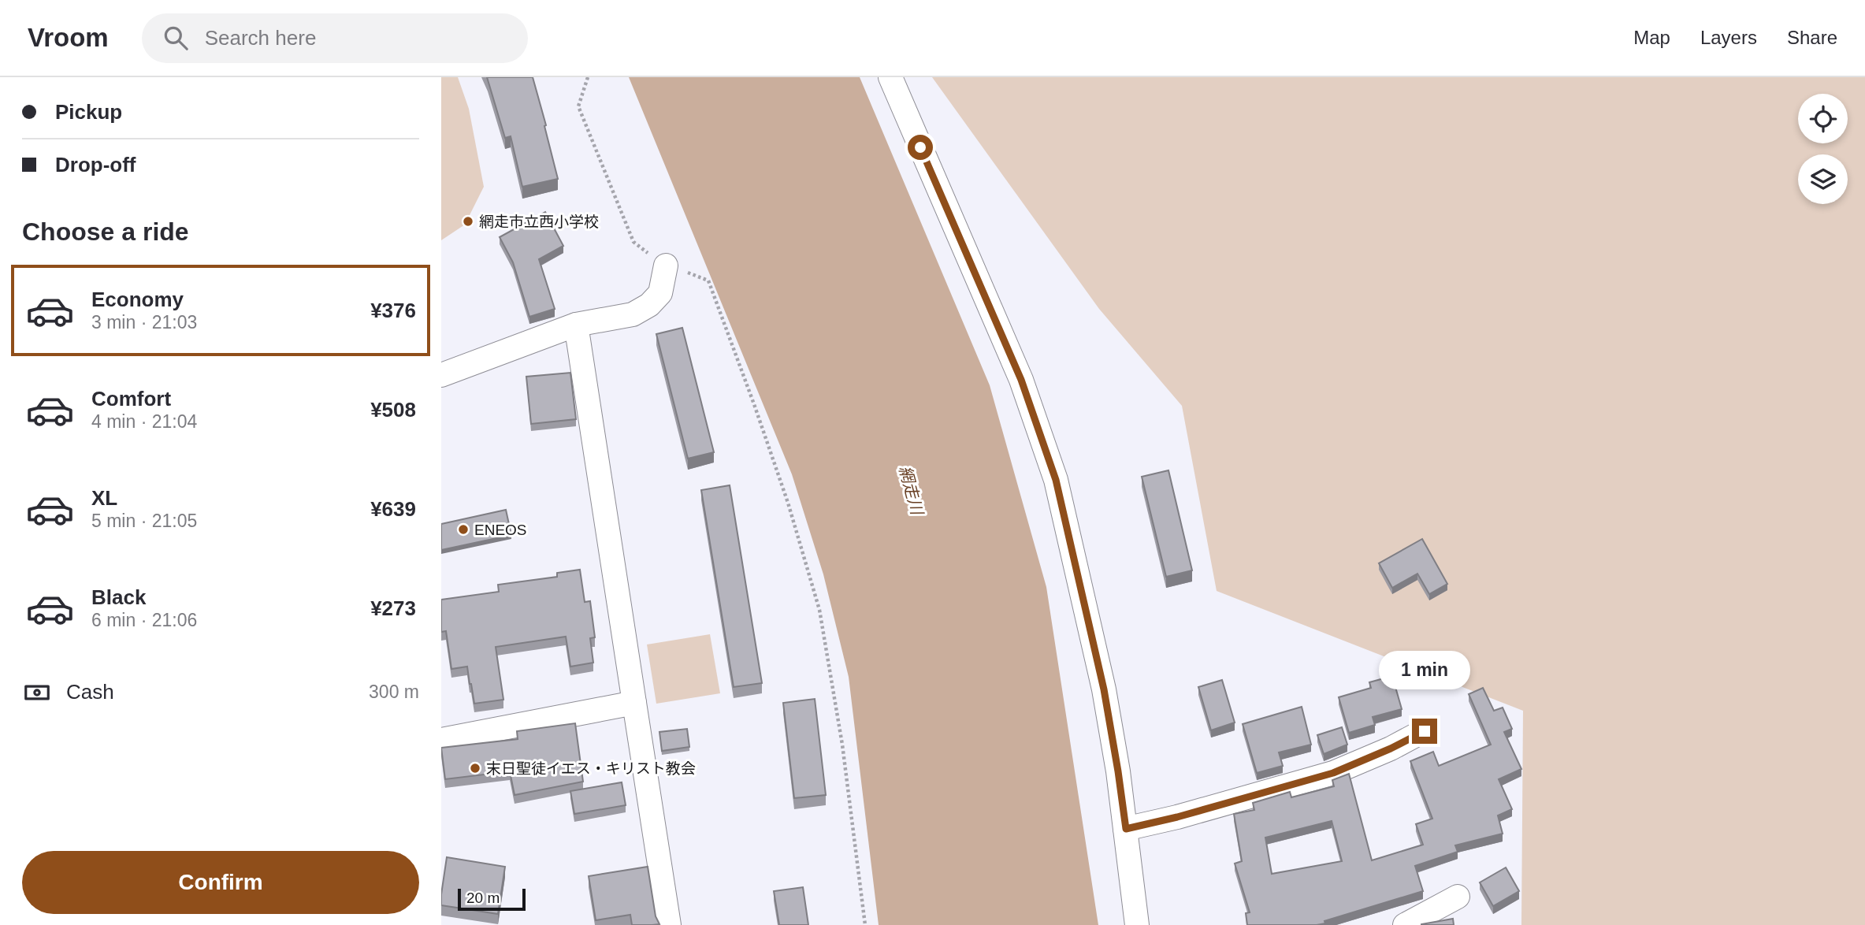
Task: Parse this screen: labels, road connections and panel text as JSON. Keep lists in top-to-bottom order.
{
  "water": ["網走川"],
  "places": ["網走市立西小学校", "ENEOS", "末日聖徒イエス・キリスト教会"],
  "scale_bar": "20 m",
  "page": {
    "header": "Vroom",
    "search": "Search here",
    "nav": ["Map", "Layers", "Share"],
    "banner": ["Pickup", "Drop-off"],
    "heading": "Choose a ride",
    "list": [
      {
        "name": "Economy",
        "note": "3 min · 21:03",
        "value": "¥376"
      },
      {
        "name": "Comfort",
        "note": "4 min · 21:04",
        "value": "¥508"
      },
      {
        "name": "XL",
        "note": "5 min · 21:05",
        "value": "¥639"
      },
      {
        "name": "Black",
        "note": "6 min · 21:06",
        "value": "¥273"
      }
    ],
    "bubble": "1 min",
    "pay": ["Cash", "300 m"],
    "buttons": "Confirm",
    "scale": "20 m"
  }
}
